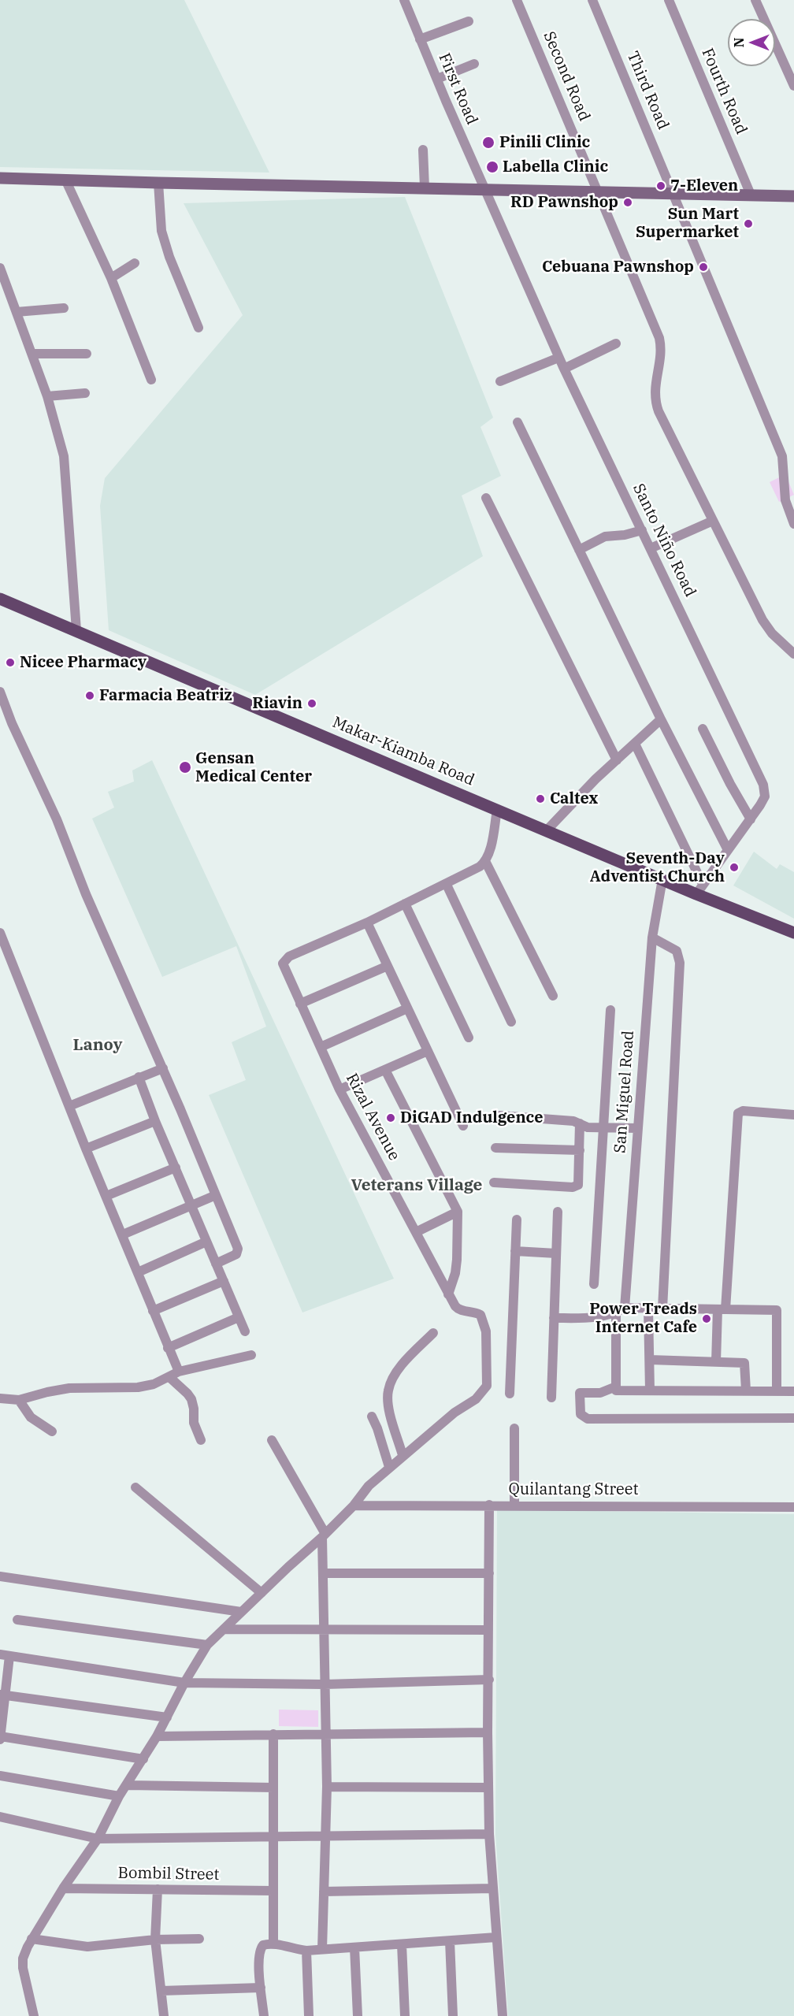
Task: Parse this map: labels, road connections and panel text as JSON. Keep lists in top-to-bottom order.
{
  "streets": {
    "main road": ["Makar-Kiamba Road"],
    "street": [
      "Second Road",
      "First Road",
      "Third Road",
      "Fourth Road",
      "Santo Niño Road",
      "San Miguel Road",
      "Rizal Avenue",
      "Quilantang Street",
      "Bombil Street"
    ]
  },
  "crossings": [
    ["First Road", "Santo Niño Road"],
    ["Santo Niño Road", "Makar-Kiamba Road"],
    ["Makar-Kiamba Road", "San Miguel Road"]
  ],
  "districts": ["Lanoy", "Veterans Village"],
  "places": [
    "Pinili Clinic",
    "Labella Clinic",
    "7-Eleven",
    "RD Pawnshop",
    "Sun Mart Supermarket",
    "Cebuana Pawnshop",
    "Nicee Pharmacy",
    "Farmacia Beatriz",
    "Riavin",
    "Gensan Medical Center",
    "Caltex",
    "Seventh-Day Adventist Church",
    "DiGAD Indulgence",
    "Power Treads Internet Cafe"
  ],
  "north": "left"
}
